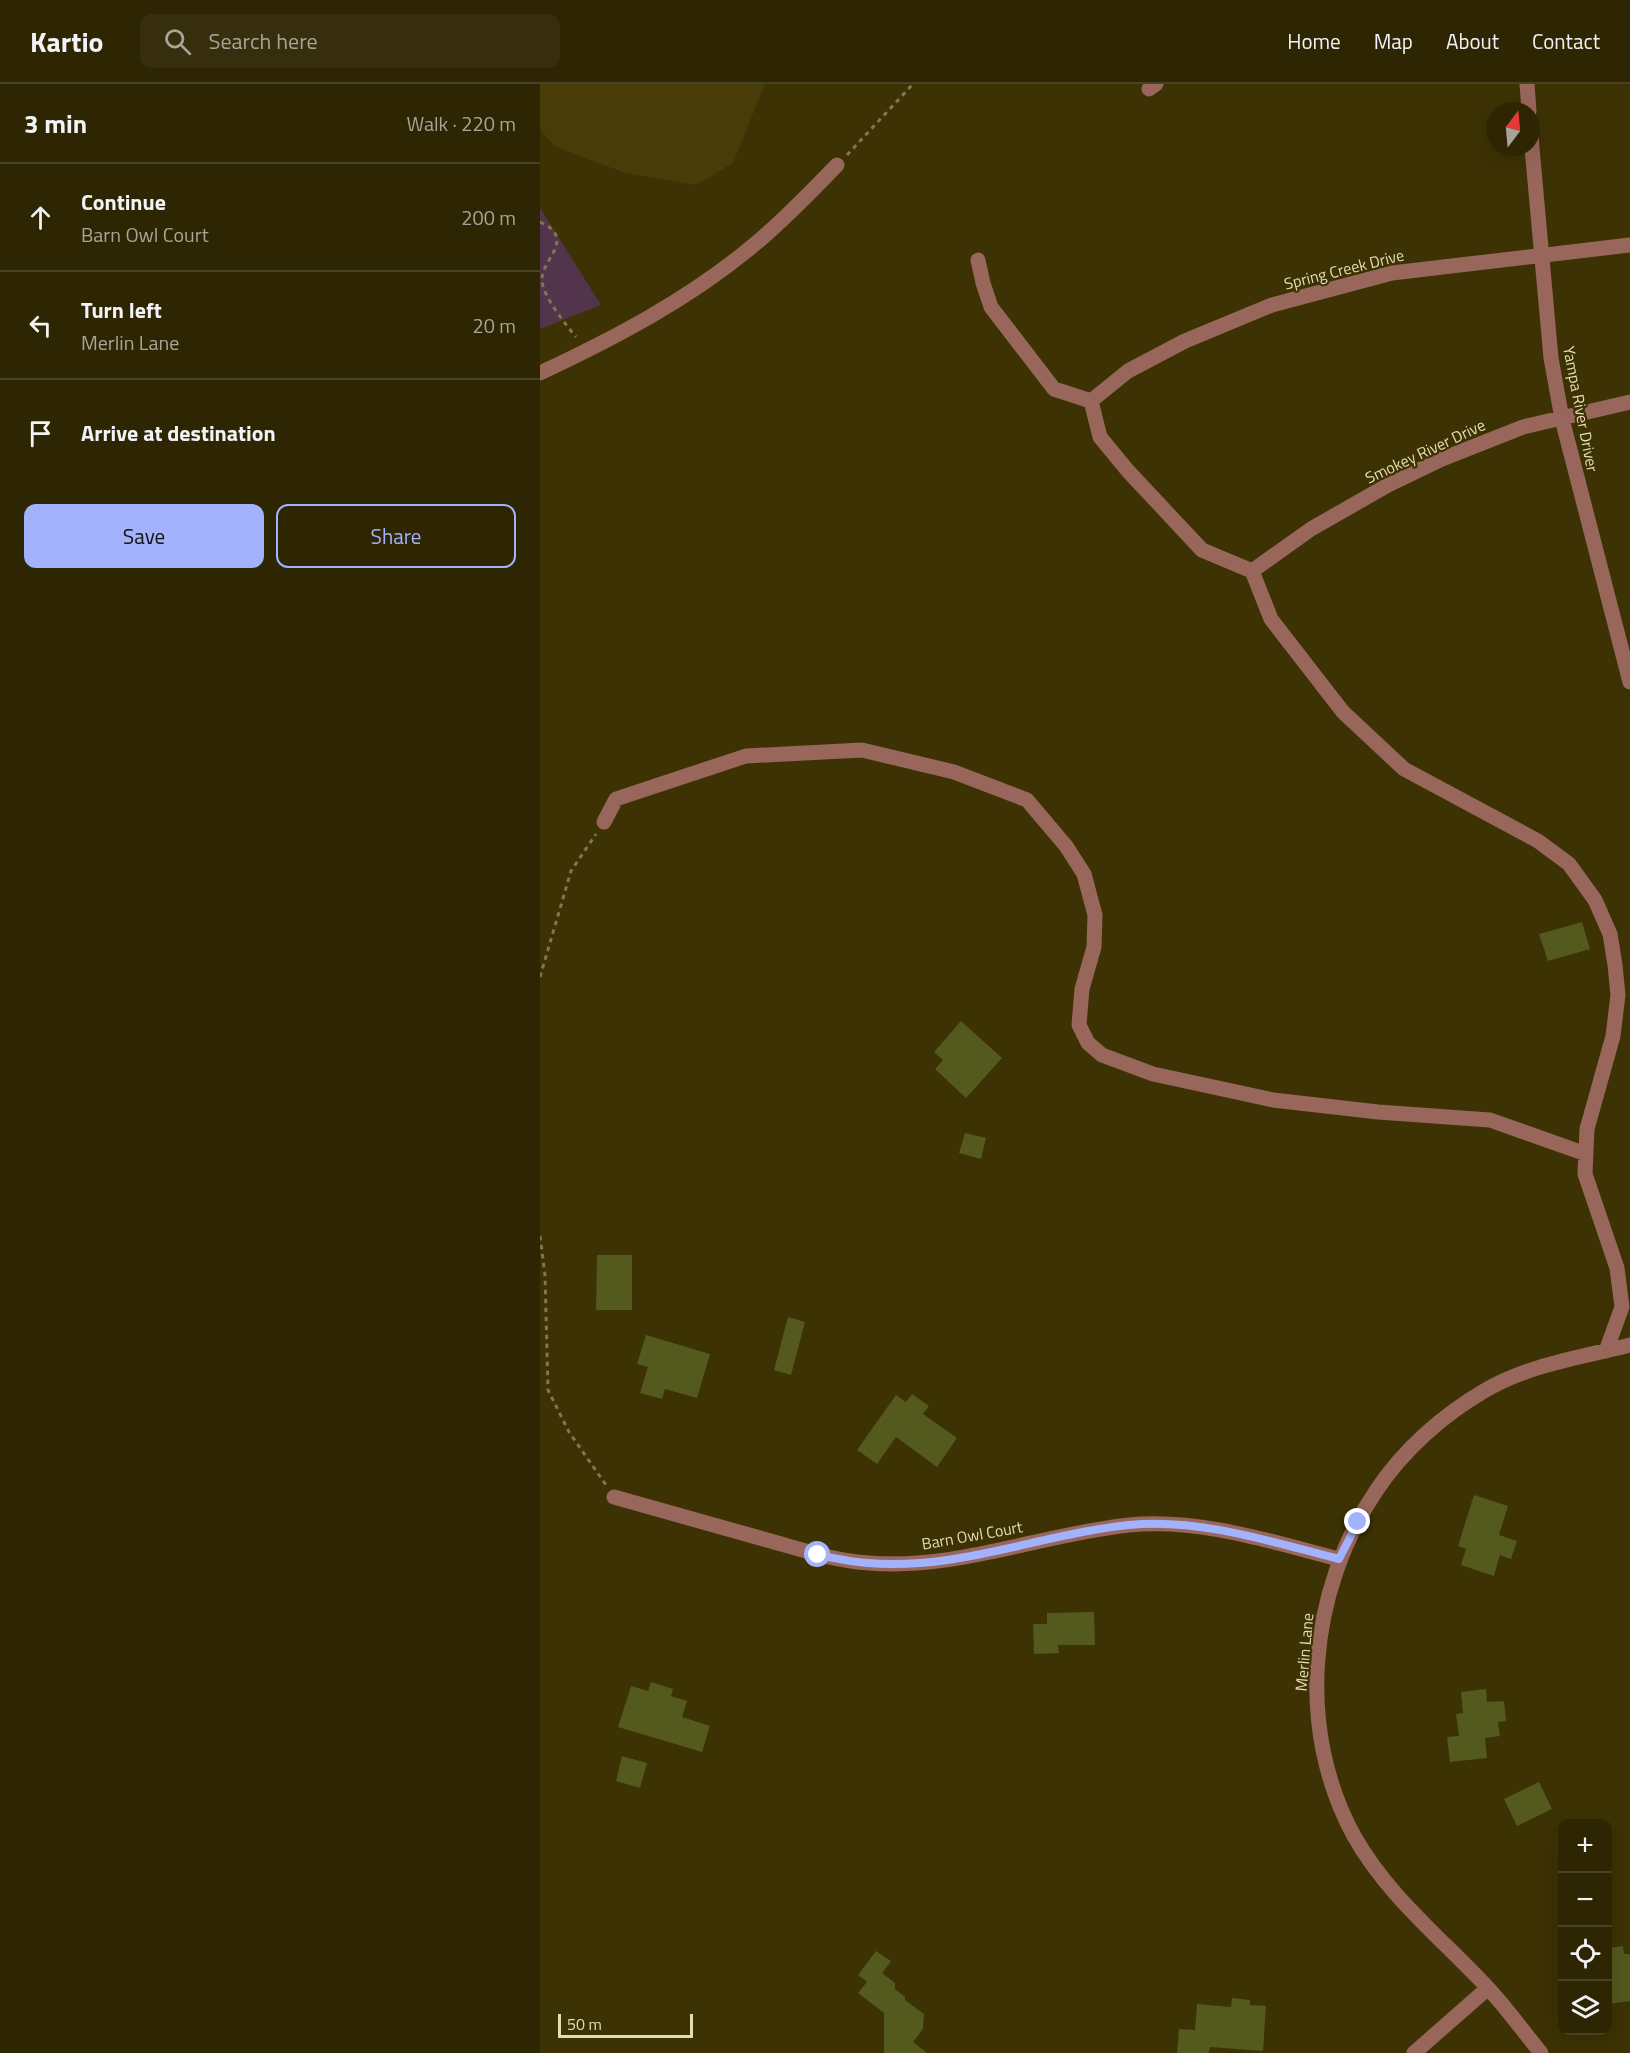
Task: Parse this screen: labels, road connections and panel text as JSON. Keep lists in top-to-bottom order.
{
  "streets": {
    "street": [
      "Spring Creek Drive",
      "Yampa River Driver",
      "Smokey River Drive",
      "Barn Owl Court",
      "Merlin Lane"
    ]
  },
  "crossings": [
    ["Spring Creek Drive", "Yampa River Driver"],
    ["Yampa River Driver", "Smokey River Drive"],
    ["Barn Owl Court", "Merlin Lane"]
  ],
  "scale_bar": "50 m",
  "north": "top",
  "page": {
    "header": "Kartio",
    "search": "Search here",
    "nav": [
      "Home",
      "Map",
      "About",
      "Contact"
    ],
    "heading": ["3 min", "Walk · 220 m"],
    "list": [
      ["Continue", "Barn Owl Court", "200 m"],
      ["Turn left", "Merlin Lane", "20 m"],
      "Arrive at destination"
    ],
    "buttons": ["Save", "Share"],
    "map_buttons": ["+", "−"],
    "scale": "50 m"
  }
}
